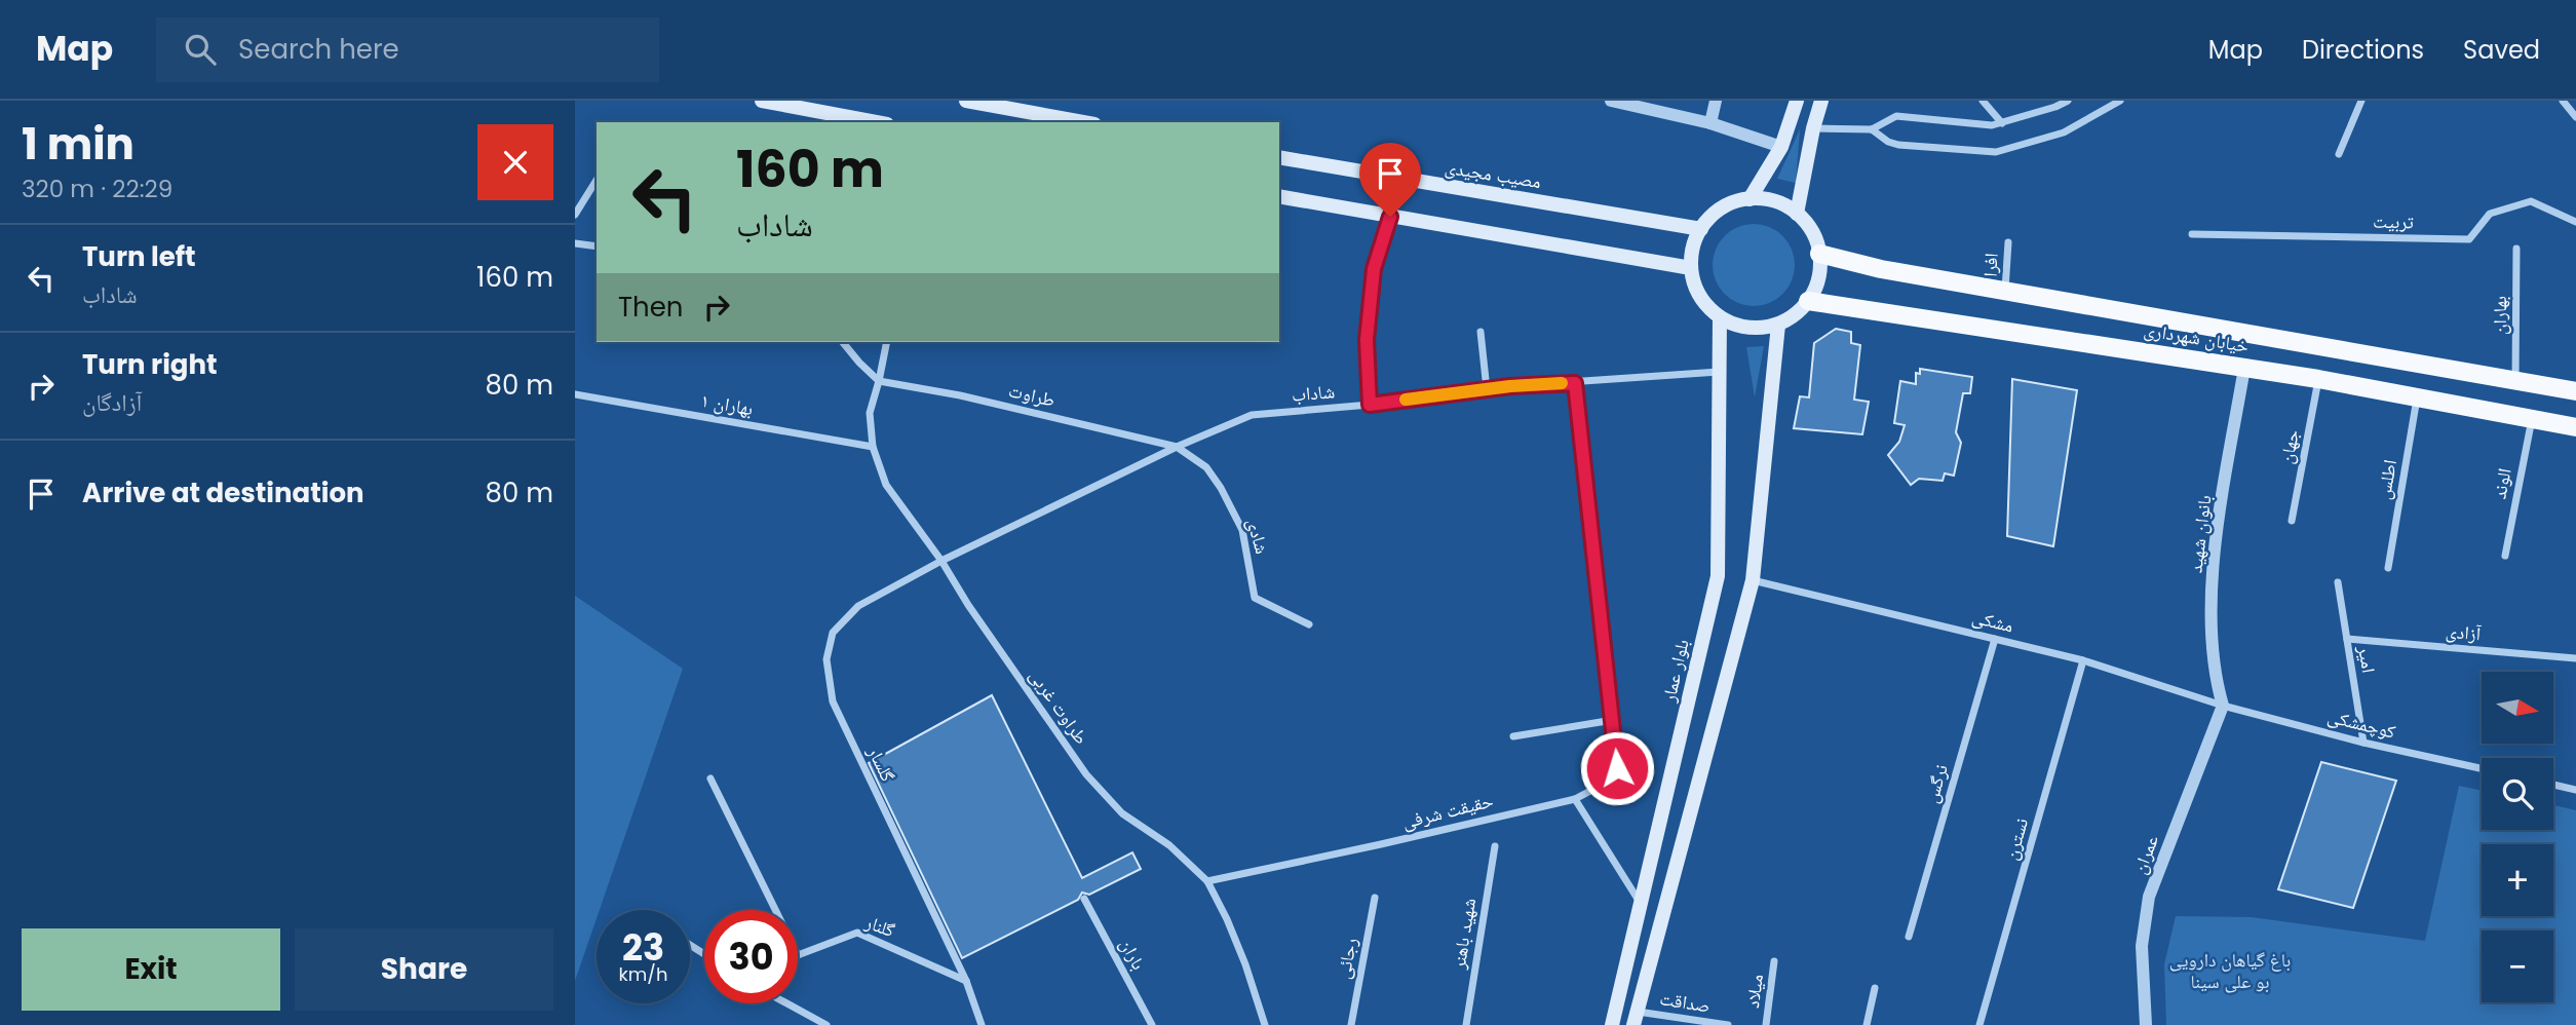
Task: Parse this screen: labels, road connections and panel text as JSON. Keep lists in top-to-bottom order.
{
  "streets": {
    "main road": ["مصیب مجیدی", "خیابان شهرداری", "بلوار عمار"],
    "street": [
      "تربیت",
      "افرا",
      "بهاران",
      "شاداب",
      "طراوت",
      "بهاران ۱",
      "جهان",
      "اطلس",
      "الوند",
      "بانوان شهید",
      "شادی",
      "مشکی",
      "آزادی",
      "امیر",
      "طراوت غربی",
      "کوچمشکی",
      "گلسار",
      "نرگس",
      "حقیقت شرفی",
      "نسترن",
      "عمران",
      "گلنار",
      "شهید باهنر",
      "باران",
      "رجائی",
      "میلاد",
      "صداقت"
    ]
  },
  "crossings": [
    ["مصیب مجیدی", "خیابان شهرداری"],
    ["مصیب مجیدی", "بلوار عمار"],
    ["افرا", "خیابان شهرداری"],
    ["بهاران", "خیابان شهرداری"],
    ["خیابان شهرداری", "جهان"],
    ["خیابان شهرداری", "اطلس"],
    ["خیابان شهرداری", "الوند"],
    ["خیابان شهرداری", "بانوان شهید"],
    ["خیابان شهرداری", "بلوار عمار"],
    ["شاداب", "طراوت"],
    ["شاداب", "شادی"],
    ["شاداب", "بلوار عمار"],
    ["شاداب", "طراوت غربی"],
    ["شاداب", "گلسار"],
    ["شاداب", "حقیقت شرفی"],
    ["طراوت", "شادی"],
    ["طراوت", "طراوت غربی"],
    ["بهاران ۱", "طراوت غربی"],
    ["بانوان شهید", "مشکی"],
    ["بانوان شهید", "کوچمشکی"],
    ["بانوان شهید", "عمران"],
    ["مشکی", "کوچمشکی"],
    ["مشکی", "نرگس"],
    ["مشکی", "نسترن"],
    ["مشکی", "عمران"],
    ["آزادی", "امیر"],
    ["امیر", "کوچمشکی"],
    ["طراوت غربی", "گلسار"],
    ["طراوت غربی", "حقیقت شرفی"],
    ["کوچمشکی", "عمران"],
    ["گلسار", "گلنار"]
  ],
  "parks": ["باغ گیاهان دارویی بو علی سینا"],
  "north": "right",
  "page": {
    "header": "Map",
    "search": "Search here",
    "nav": ["Map", "Directions", "Saved"],
    "heading": ["1 min", "320 m · 22:29"],
    "turn": ["160 m", "شاداب"],
    "list": [
      {
        "name": "Turn left",
        "note": "شاداب",
        "value": "160 m"
      },
      {
        "name": "Turn right",
        "note": "آزادگان",
        "value": "80 m"
      },
      {
        "name": "Arrive at destination",
        "value": "80 m"
      }
    ],
    "then": "Then",
    "map_buttons": ["+", "−"],
    "speed": "23 km/h",
    "limit": "30",
    "buttons": ["Exit", "Share"]
  }
}
